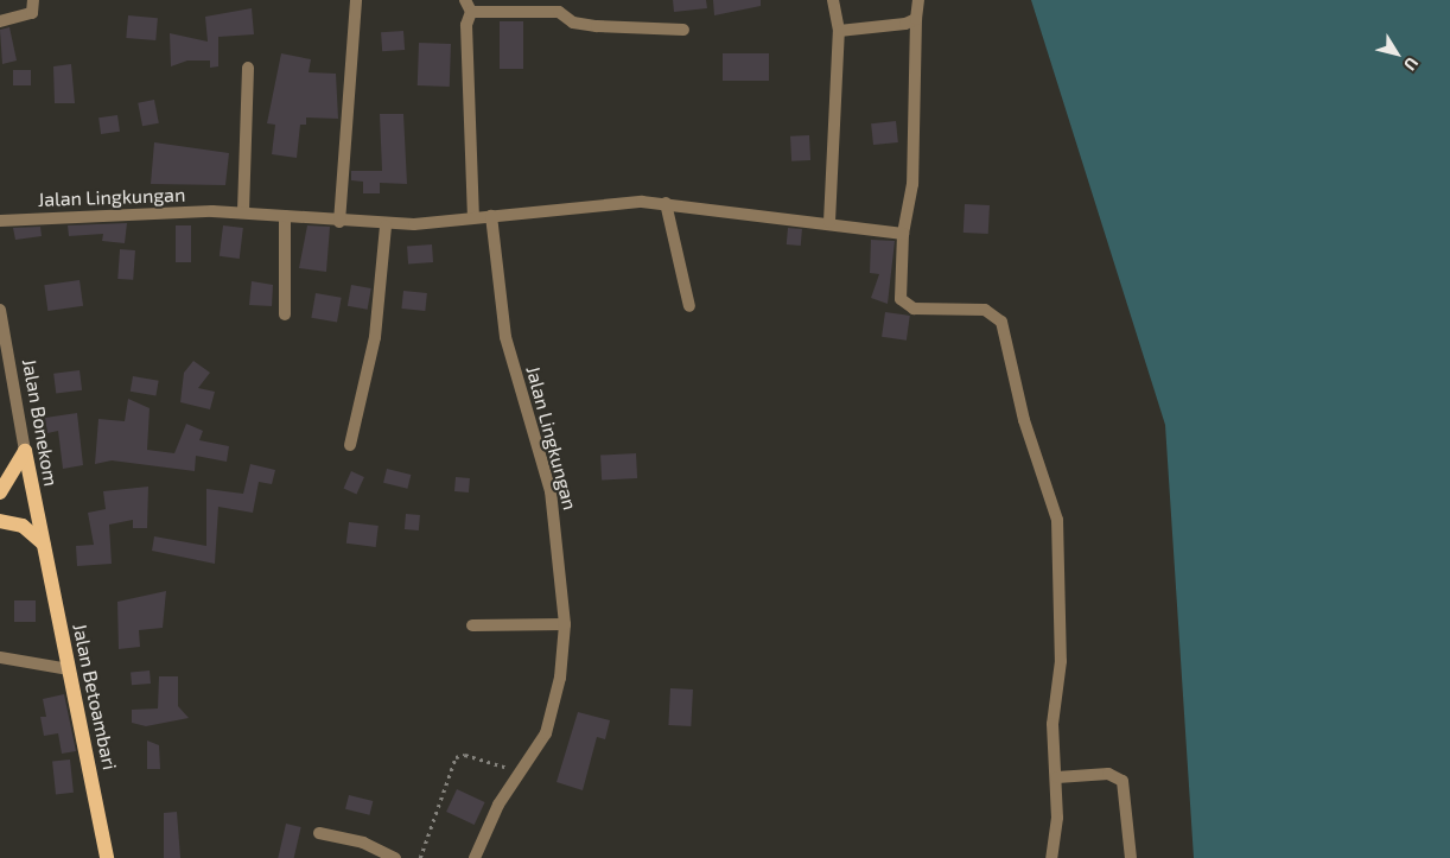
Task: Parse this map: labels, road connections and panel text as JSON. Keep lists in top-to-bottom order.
{
  "streets": {
    "main road": ["Jalan Bonekom", "Jalan Betoambari"],
    "street": ["Jalan Lingkungan"]
  },
  "crossings": [
    ["Jalan Bonekom", "Jalan Betoambari"]
  ],
  "north": "bottom right"
}
